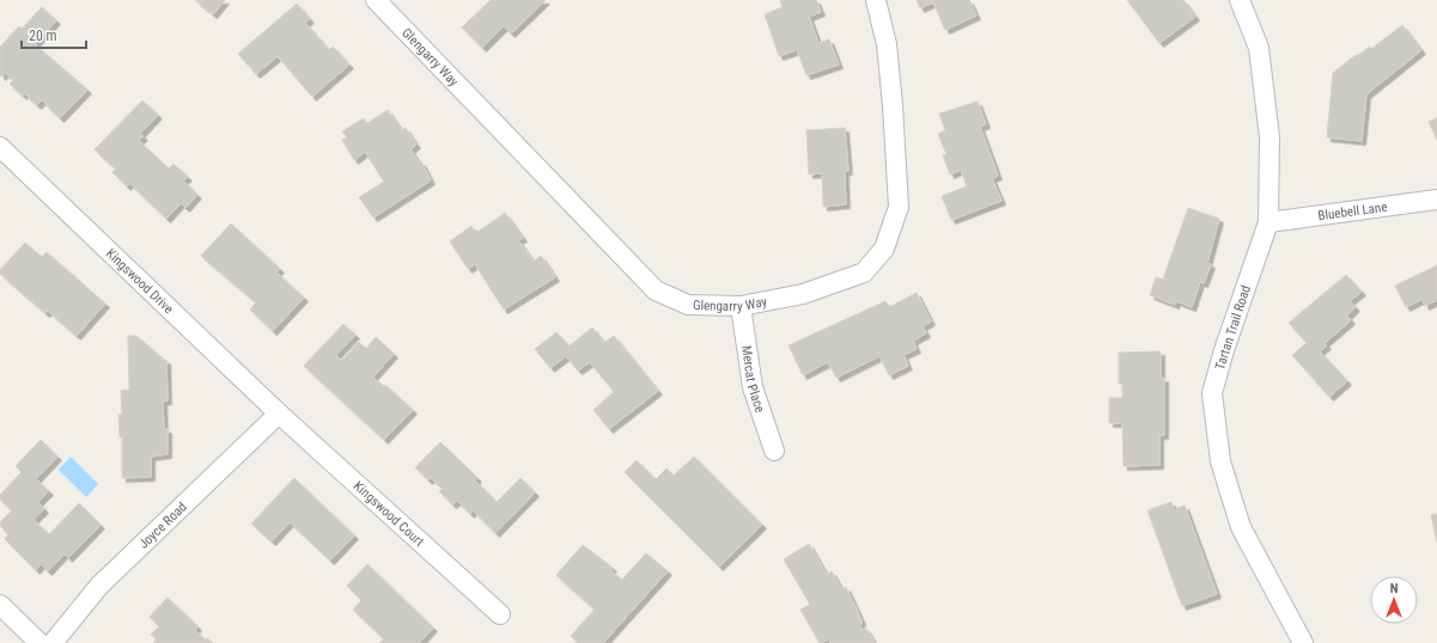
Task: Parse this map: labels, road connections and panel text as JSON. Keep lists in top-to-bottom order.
{
  "streets": {
    "street": [
      "Glengarry Way",
      "Bluebell Lane",
      "Kingswood Drive",
      "Tartan Trail Road",
      "Mercat Place",
      "Kingswood Court",
      "Joyce Road"
    ]
  },
  "crossings": [
    ["Glengarry Way", "Mercat Place"],
    ["Bluebell Lane", "Tartan Trail Road"],
    ["Kingswood Drive", "Kingswood Court"],
    ["Kingswood Drive", "Joyce Road"],
    ["Kingswood Court", "Joyce Road"]
  ],
  "scale_bar": "20 m",
  "north": "top"
}
